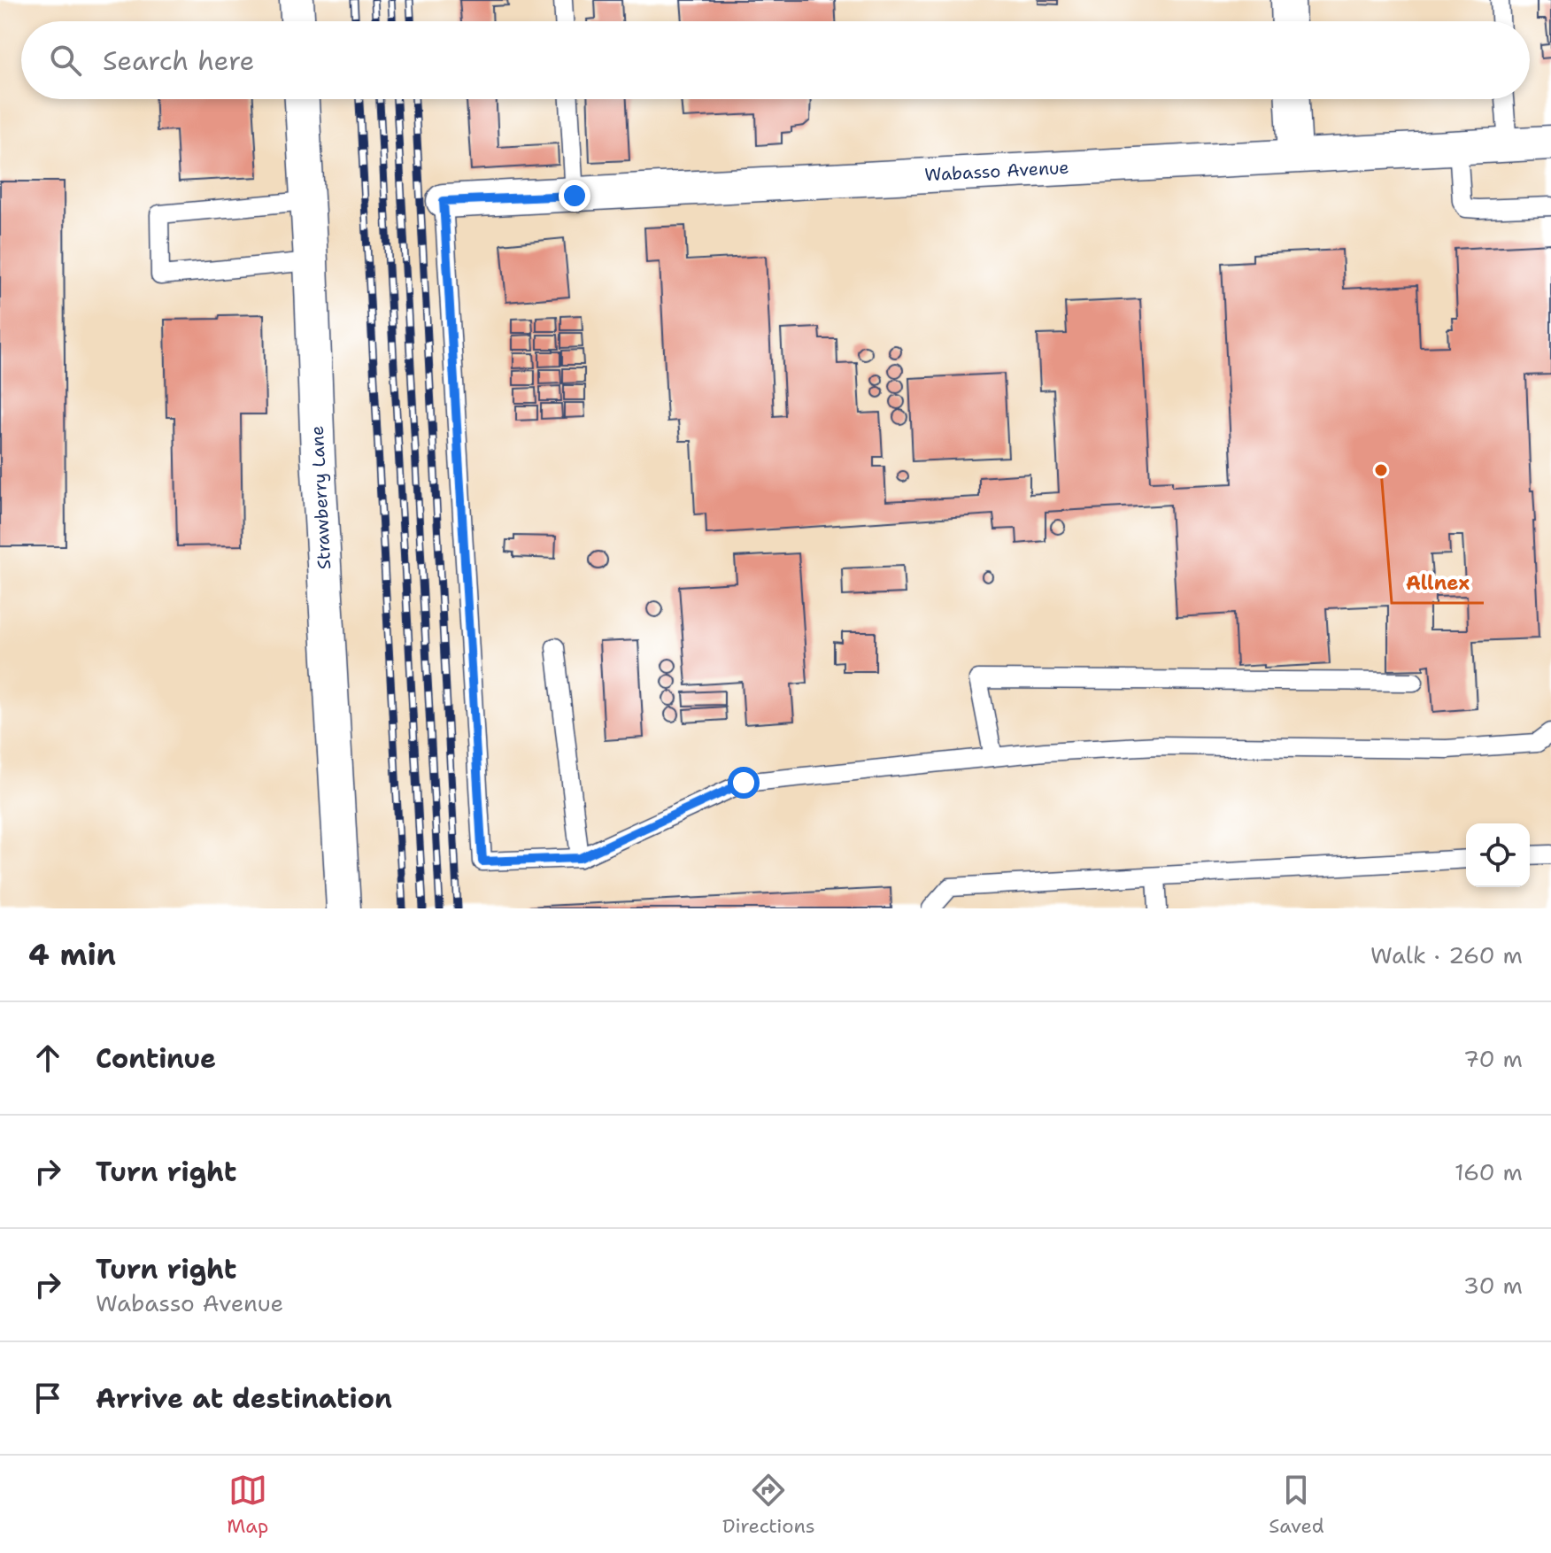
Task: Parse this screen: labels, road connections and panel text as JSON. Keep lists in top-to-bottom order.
{
  "streets": {
    "street": ["Wabasso Avenue", "Strawberry Lane"]
  },
  "places": ["Allnex"],
  "page": {
    "search": "Search here",
    "heading": ["4 min", "Walk · 260 m"],
    "list": [
      ["Continue", "70 m"],
      ["Turn right", "160 m"],
      ["Turn right", "Wabasso Avenue", "30 m"],
      "Arrive at destination"
    ],
    "nav": ["Map", "Directions", "Saved"]
  }
}
